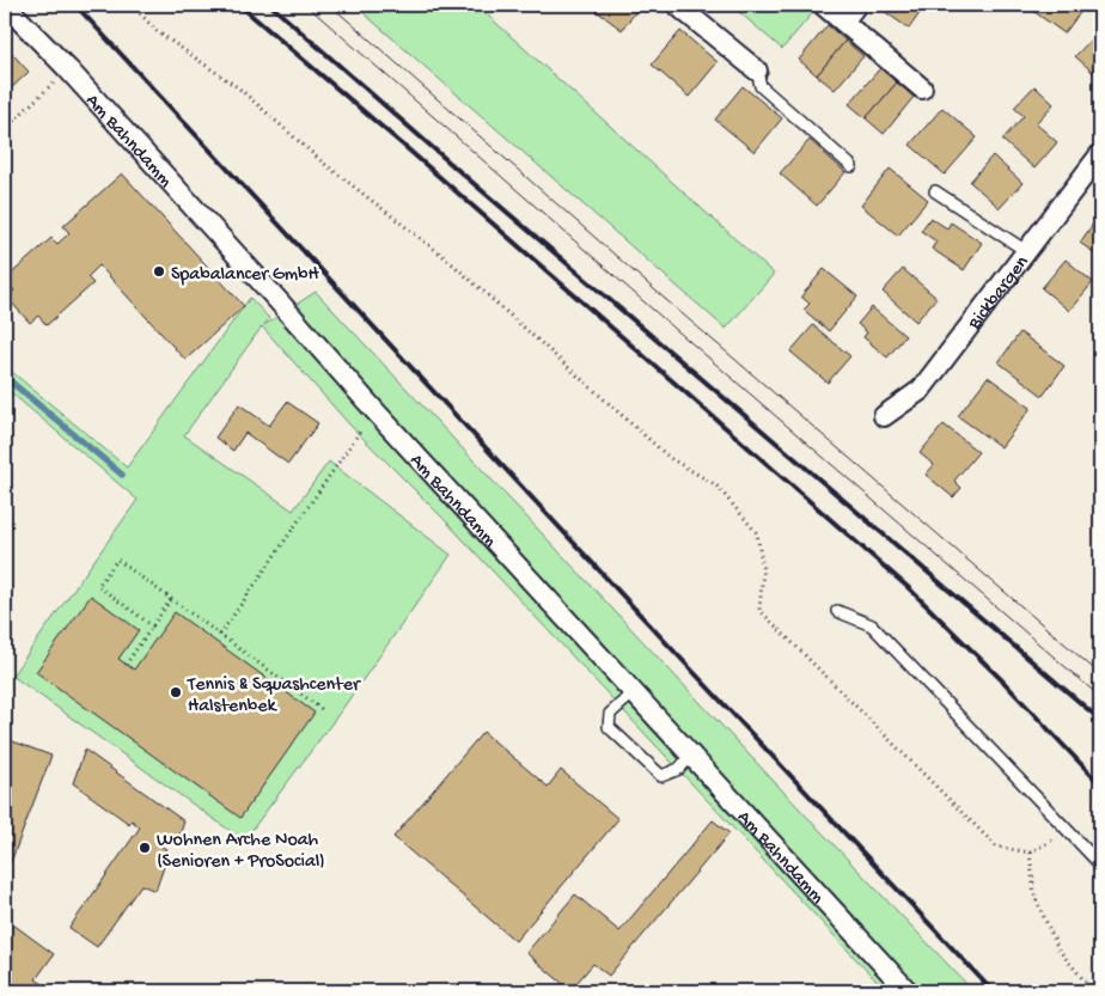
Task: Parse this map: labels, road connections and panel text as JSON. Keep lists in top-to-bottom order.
{
  "streets": {
    "street": ["Am Bahndamm", "Bickbargen"]
  },
  "places": ["Spabalancer GmbH", "Tennis & Squashcenter Halstenbek", "Wohnen Arche Noah (Senioren + ProSocial)"]
}
